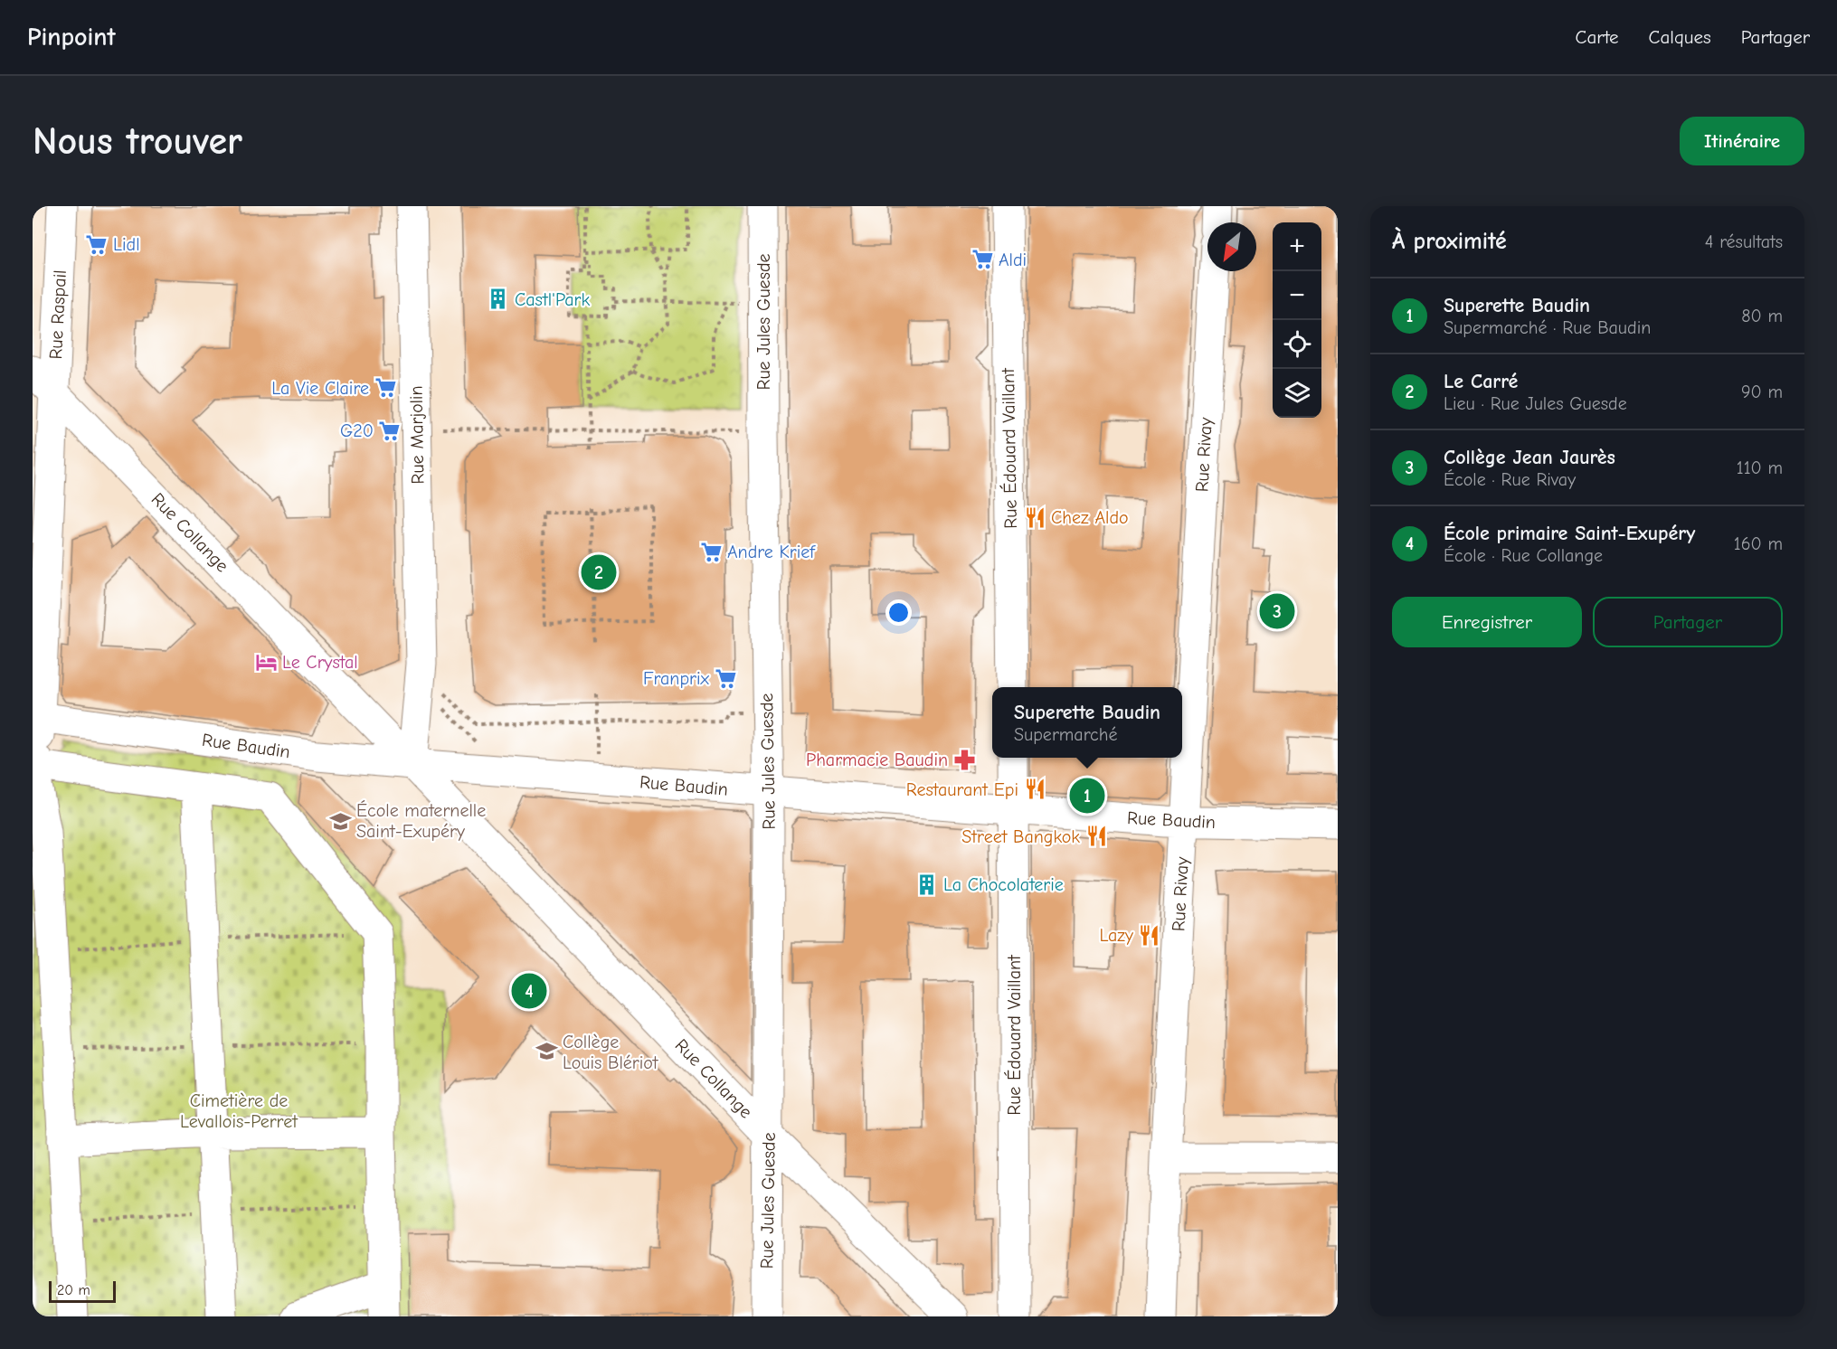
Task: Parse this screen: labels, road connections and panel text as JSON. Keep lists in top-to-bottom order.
{
  "streets": {
    "street": [
      "Rue Raspail",
      "Rue Jules Guesde",
      "Rue Marjolin",
      "Rue Édouard Vaillant",
      "Rue Rivay",
      "Rue Collange",
      "Rue Baudin"
    ]
  },
  "crossings": [
    ["Rue Raspail", "Rue Collange"],
    ["Rue Raspail", "Rue Baudin"],
    ["Rue Jules Guesde", "Rue Collange"],
    ["Rue Jules Guesde", "Rue Baudin"],
    ["Rue Marjolin", "Rue Collange"],
    ["Rue Marjolin", "Rue Baudin"],
    ["Rue Édouard Vaillant", "Rue Baudin"],
    ["Rue Rivay", "Rue Baudin"],
    ["Rue Collange", "Rue Baudin"]
  ],
  "parks": ["Cimetière de Levallois-Perret"],
  "places": {
    "supermarket": [
      "Lidl",
      "Aldi",
      "La Vie Claire",
      "G20",
      "Andre Krief",
      "Franprix"
    ],
    "building": ["Castl'Park", "La Chocolaterie"],
    "restaurant": [
      "Chez Aldo",
      "Restaurant Epi",
      "Street Bangkok",
      "Lazy"
    ],
    "hotel": ["Le Crystal"],
    "pharmacy": ["Pharmacie Baudin"],
    "school or university": ["École maternelle Saint-Exupéry", "Collège Louis Blériot"]
  },
  "scale_bar": "20 m",
  "north": "bottom left",
  "page": {
    "header": "Pinpoint",
    "nav": ["Carte", "Calques", "Partager"],
    "buttons": [
      "Itinéraire",
      ["Enregistrer", "Partager"]
    ],
    "title": "Nous trouver",
    "heading": ["À proximité", "4 résultats"],
    "map_buttons": ["+", "−"],
    "list": [
      {
        "mark": "1",
        "name": "Superette Baudin",
        "note": "Supermarché · Rue Baudin",
        "value": "80 m"
      },
      {
        "mark": "2",
        "name": "Le Carré",
        "note": "Lieu · Rue Jules Guesde",
        "value": "90 m"
      },
      {
        "mark": "3",
        "name": "Collège Jean Jaurès",
        "note": "École · Rue Rivay",
        "value": "110 m"
      },
      {
        "mark": "4",
        "name": "École primaire Saint-Exupéry",
        "note": "École · Rue Collange",
        "value": "160 m"
      }
    ],
    "pins": [
      "2",
      "3",
      "1",
      "4"
    ],
    "popup": ["Superette Baudin", "Supermarché"],
    "scale": "20 m"
  }
}
